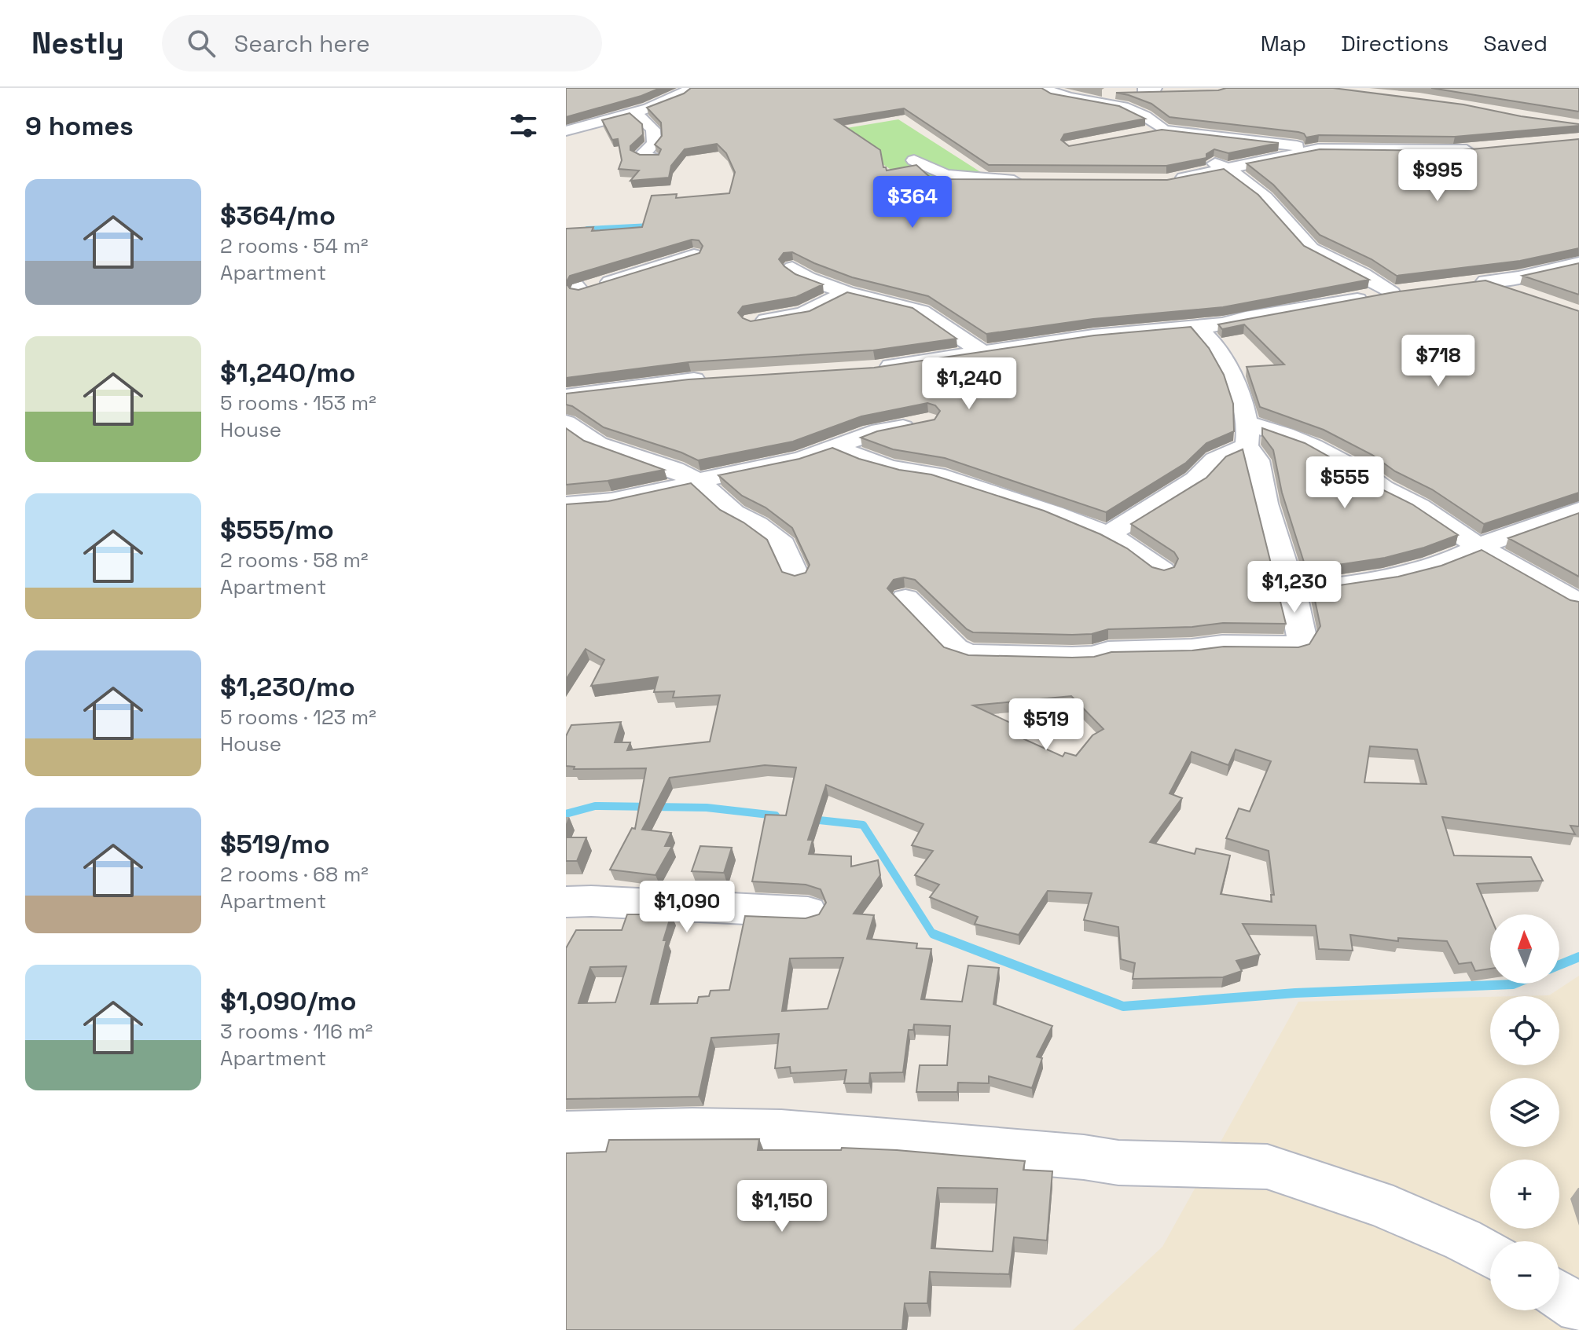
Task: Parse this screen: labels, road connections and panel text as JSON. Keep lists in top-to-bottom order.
{
  "north": "top",
  "page": {
    "header": "Nestly",
    "search": "Search here",
    "nav": ["Map", "Directions", "Saved"],
    "heading": "9 homes",
    "price": [
      "$995",
      "$364",
      "$718",
      "$1,240",
      "$555",
      "$1,230",
      "$519",
      "$1,090",
      "$1,150"
    ],
    "list": [
      {
        "name": "$364/mo",
        "note": "2 rooms · 54 m² · Apartment"
      },
      {
        "name": "$1,240/mo",
        "note": "5 rooms · 153 m² · House"
      },
      {
        "name": "$555/mo",
        "note": "2 rooms · 58 m² · Apartment"
      },
      {
        "name": "$1,230/mo",
        "note": "5 rooms · 123 m² · House"
      },
      {
        "name": "$519/mo",
        "note": "2 rooms · 68 m² · Apartment"
      },
      {
        "name": "$1,090/mo",
        "note": "3 rooms · 116 m² · Apartment"
      }
    ],
    "map_buttons": ["+", "−"]
  }
}
